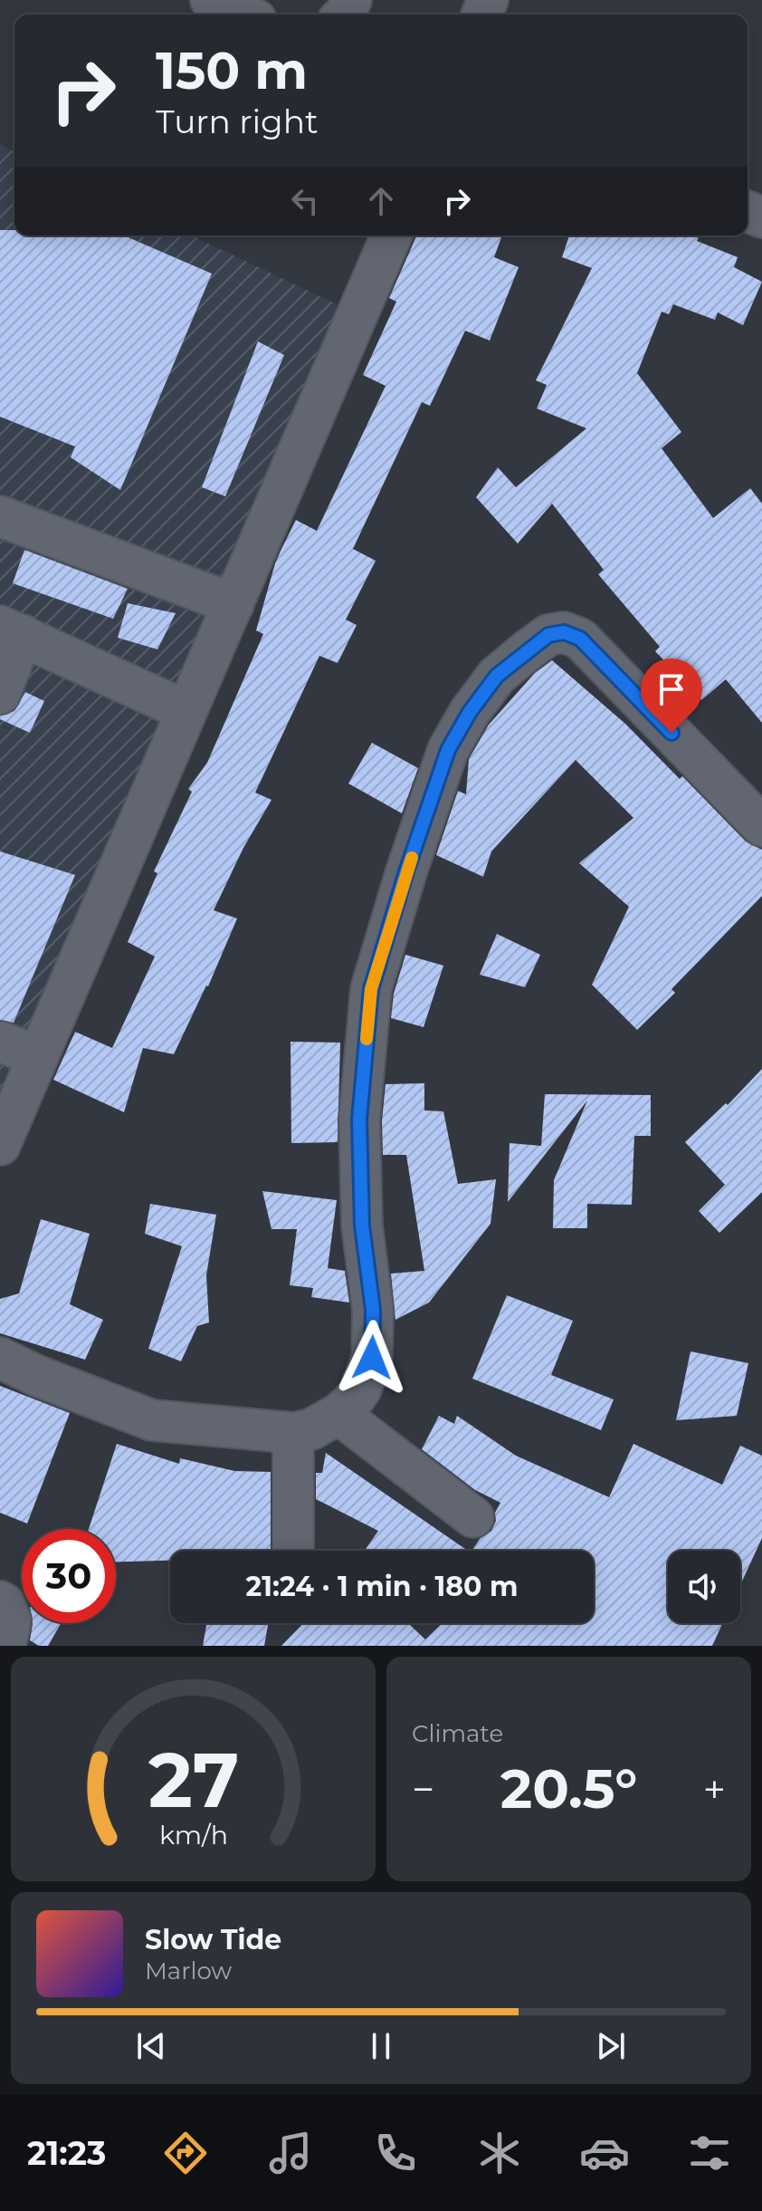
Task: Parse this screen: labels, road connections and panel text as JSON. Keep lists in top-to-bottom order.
{
  "page": {
    "turn": ["150 m", "Turn right"],
    "limit": "30",
    "trip": "21:24 · 1 min · 180 m",
    "tile": "Climate",
    "heat": ["−", "20.5°", "+"],
    "song": ["Slow Tide", "Marlow"],
    "tabs": "21:23",
    "gauge": ["27", "km/h"]
  }
}
